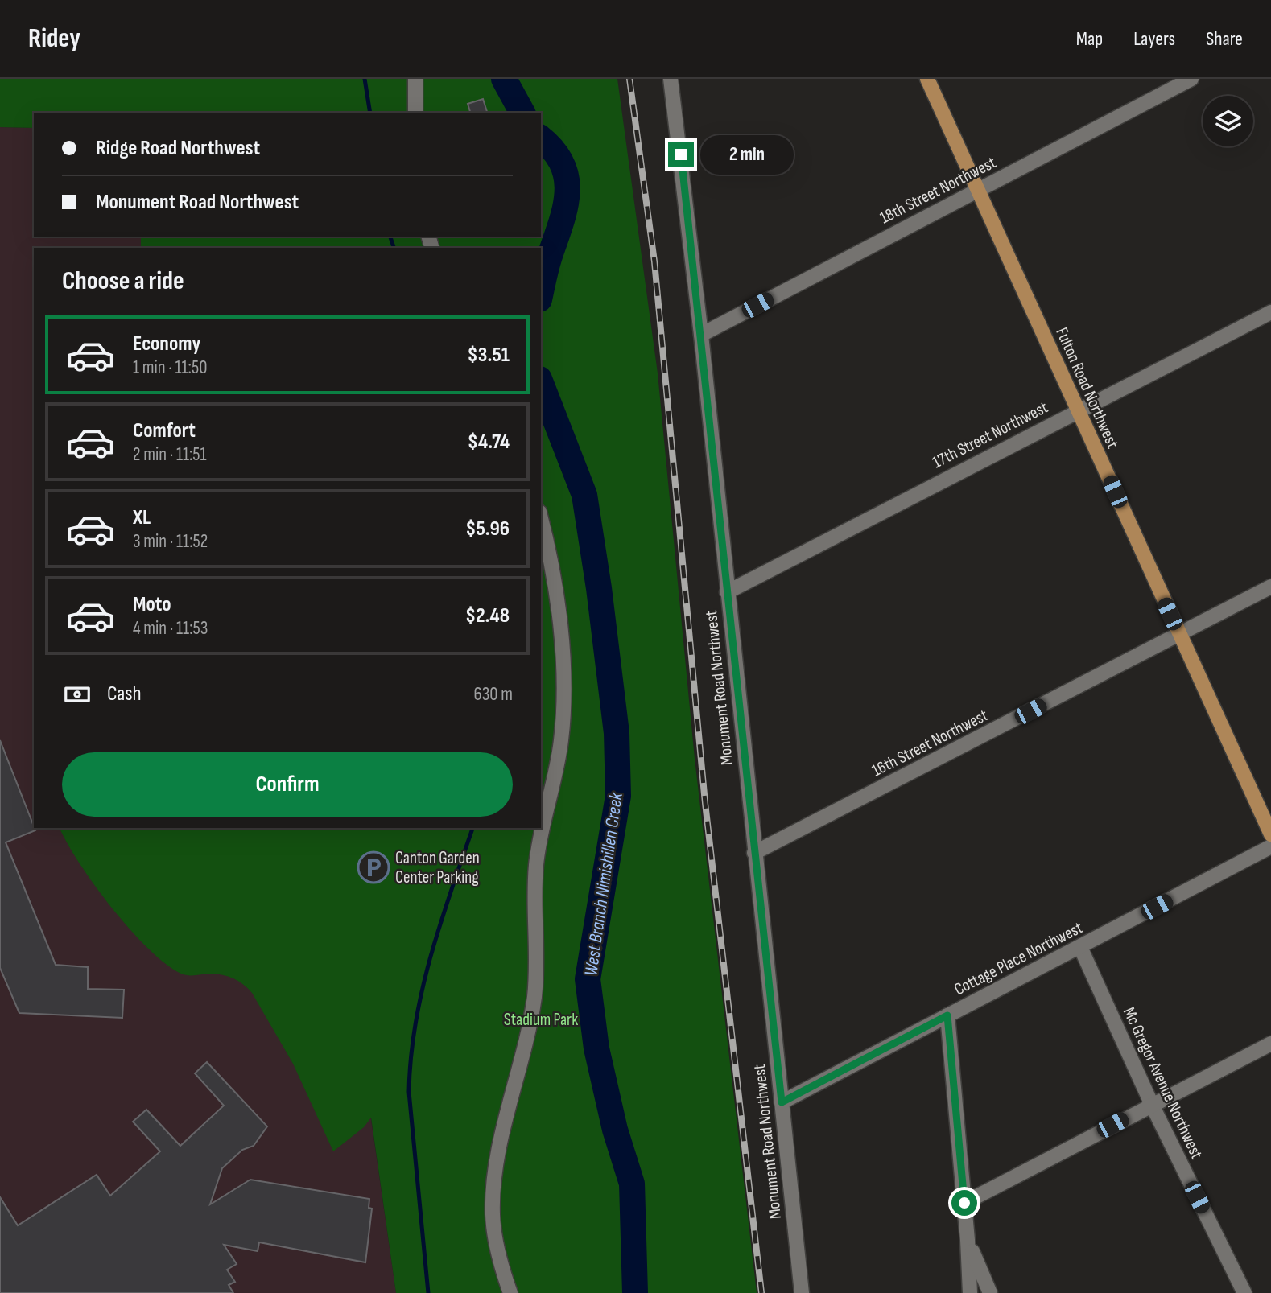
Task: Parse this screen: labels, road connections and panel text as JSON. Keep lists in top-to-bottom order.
{
  "streets": {
    "main road": ["Fulton Road Northwest"],
    "street": [
      "18th Street Northwest",
      "17th Street Northwest",
      "Monument Road Northwest",
      "16th Street Northwest",
      "Cottage Place Northwest",
      "Mc Gregor Avenue Northwest"
    ]
  },
  "crossings": [
    ["18th Street Northwest", "Fulton Road Northwest"],
    ["18th Street Northwest", "Monument Road Northwest"],
    ["Fulton Road Northwest", "17th Street Northwest"],
    ["Fulton Road Northwest", "16th Street Northwest"],
    ["17th Street Northwest", "Monument Road Northwest"],
    ["Monument Road Northwest", "16th Street Northwest"],
    ["Monument Road Northwest", "Cottage Place Northwest"],
    ["Cottage Place Northwest", "Mc Gregor Avenue Northwest"]
  ],
  "water": ["West Branch Nimishillen Creek"],
  "parks": ["Stadium Park"],
  "places": {
    "parking": ["Canton Garden Center Parking"]
  },
  "page": {
    "header": "Ridey",
    "nav": ["Map", "Layers", "Share"],
    "banner": ["Ridge Road Northwest", "Monument Road Northwest"],
    "bubble": "2 min",
    "heading": "Choose a ride",
    "list": [
      {
        "name": "Economy",
        "note": "1 min · 11:50",
        "value": "$3.51"
      },
      {
        "name": "Comfort",
        "note": "2 min · 11:51",
        "value": "$4.74"
      },
      {
        "name": "XL",
        "note": "3 min · 11:52",
        "value": "$5.96"
      },
      {
        "name": "Moto",
        "note": "4 min · 11:53",
        "value": "$2.48"
      }
    ],
    "pay": ["Cash", "630 m"],
    "buttons": "Confirm"
  }
}
